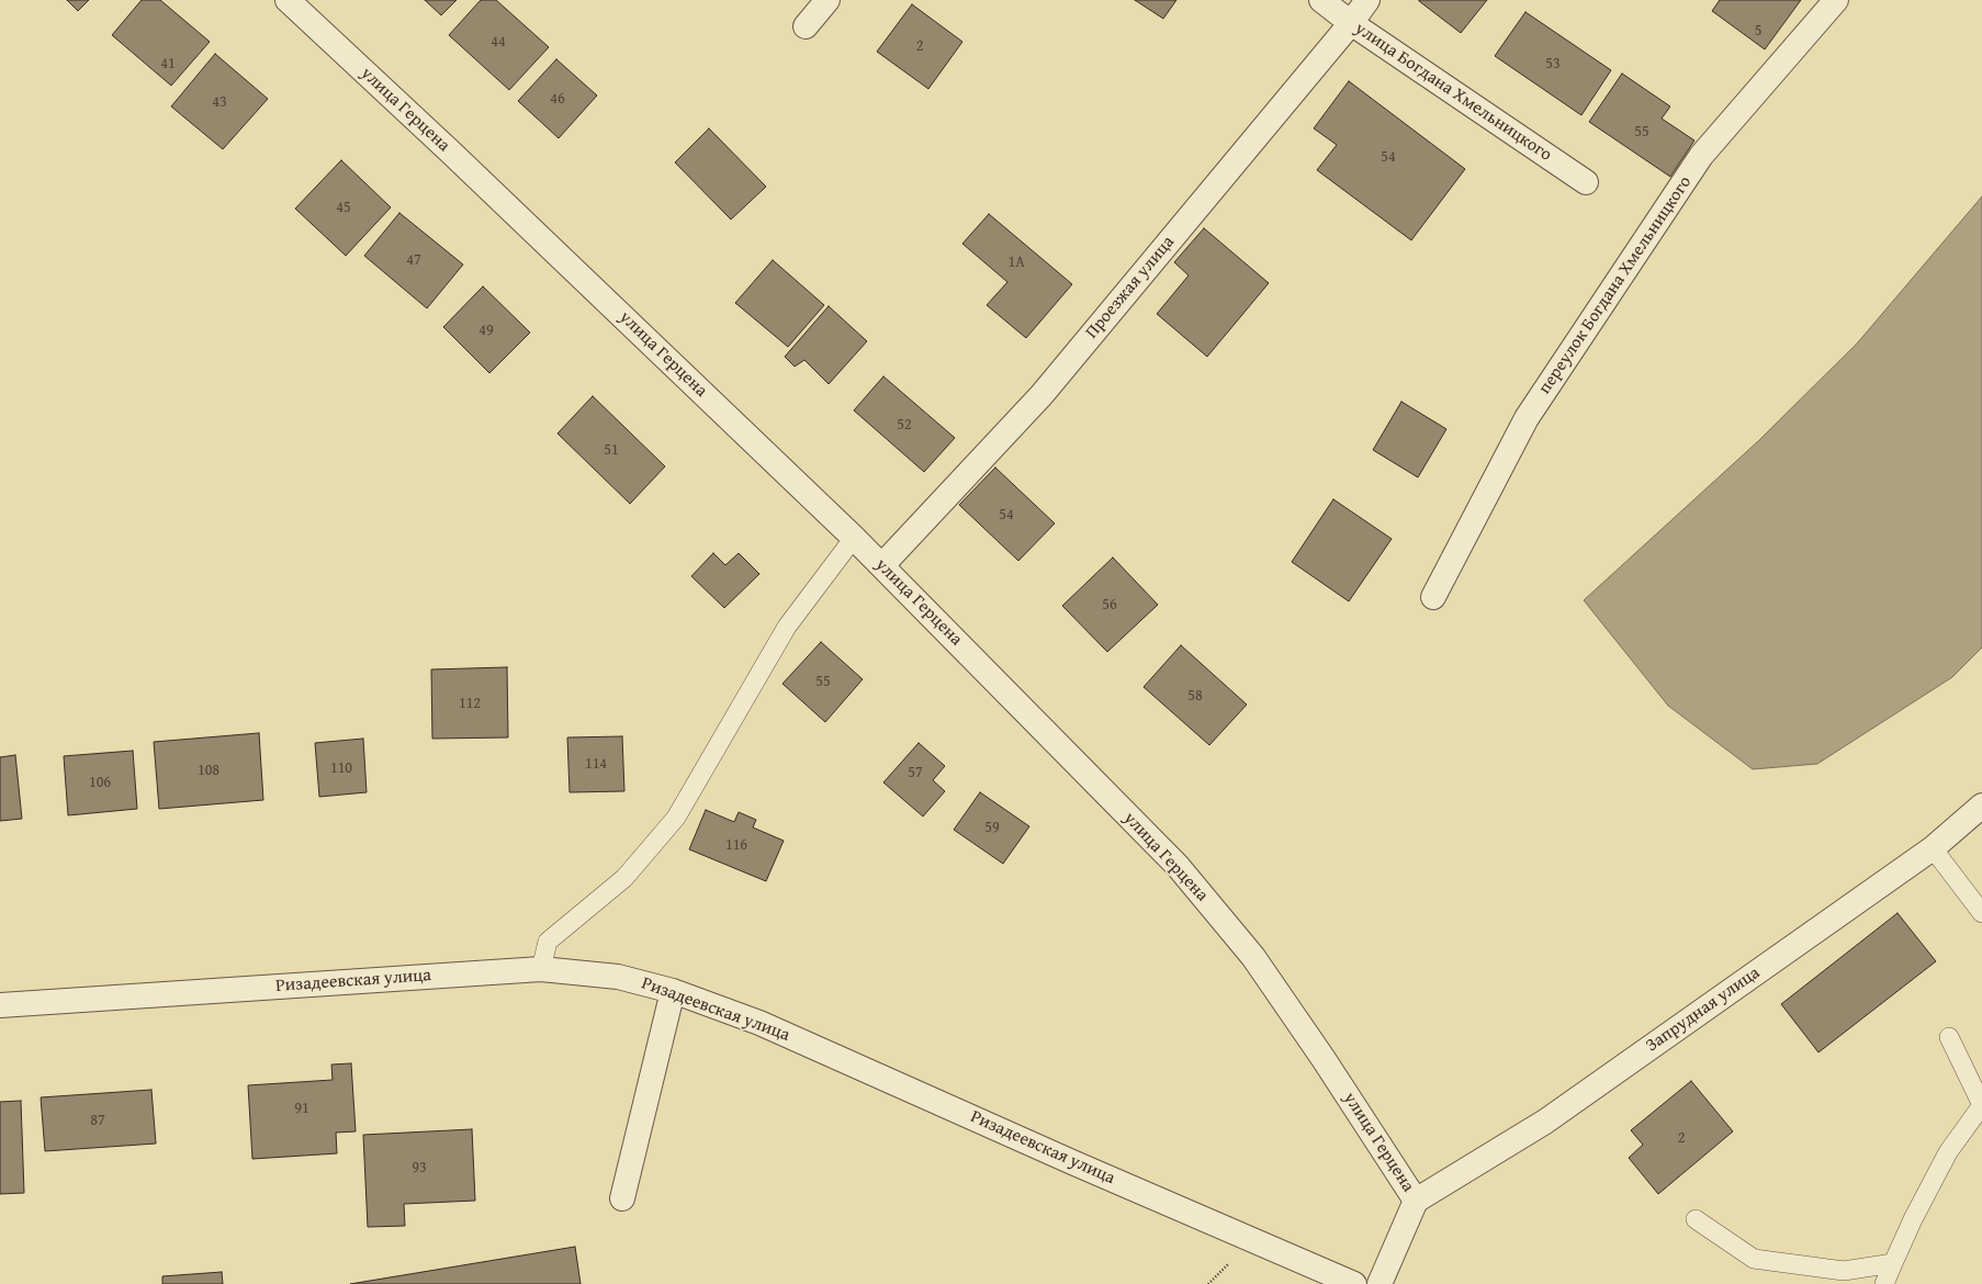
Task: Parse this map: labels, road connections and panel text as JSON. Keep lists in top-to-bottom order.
{
  "streets": {
    "street": [
      "улица Богдана Хмельницкого",
      "улица Герцена",
      "переулок Богдана Хмельницкого",
      "Проезжая улица",
      "Ризадеевская улица",
      "Запрудная улица"
    ]
  },
  "crossings": [
    ["улица Богдана Хмельницкого", "Проезжая улица"],
    ["улица Герцена", "Проезжая улица"],
    ["улица Герцена", "Запрудная улица"]
  ],
  "house_numbers": [
    "5",
    "44",
    "2",
    "41",
    "53",
    "46",
    "43",
    "55",
    "54",
    "45",
    "47",
    "1А",
    "49",
    "52",
    "51",
    "54",
    "56",
    "55",
    "58",
    "112",
    "114",
    "110",
    "108",
    "57",
    "106",
    "59",
    "116",
    "91",
    "87",
    "2",
    "93"
  ]
}
